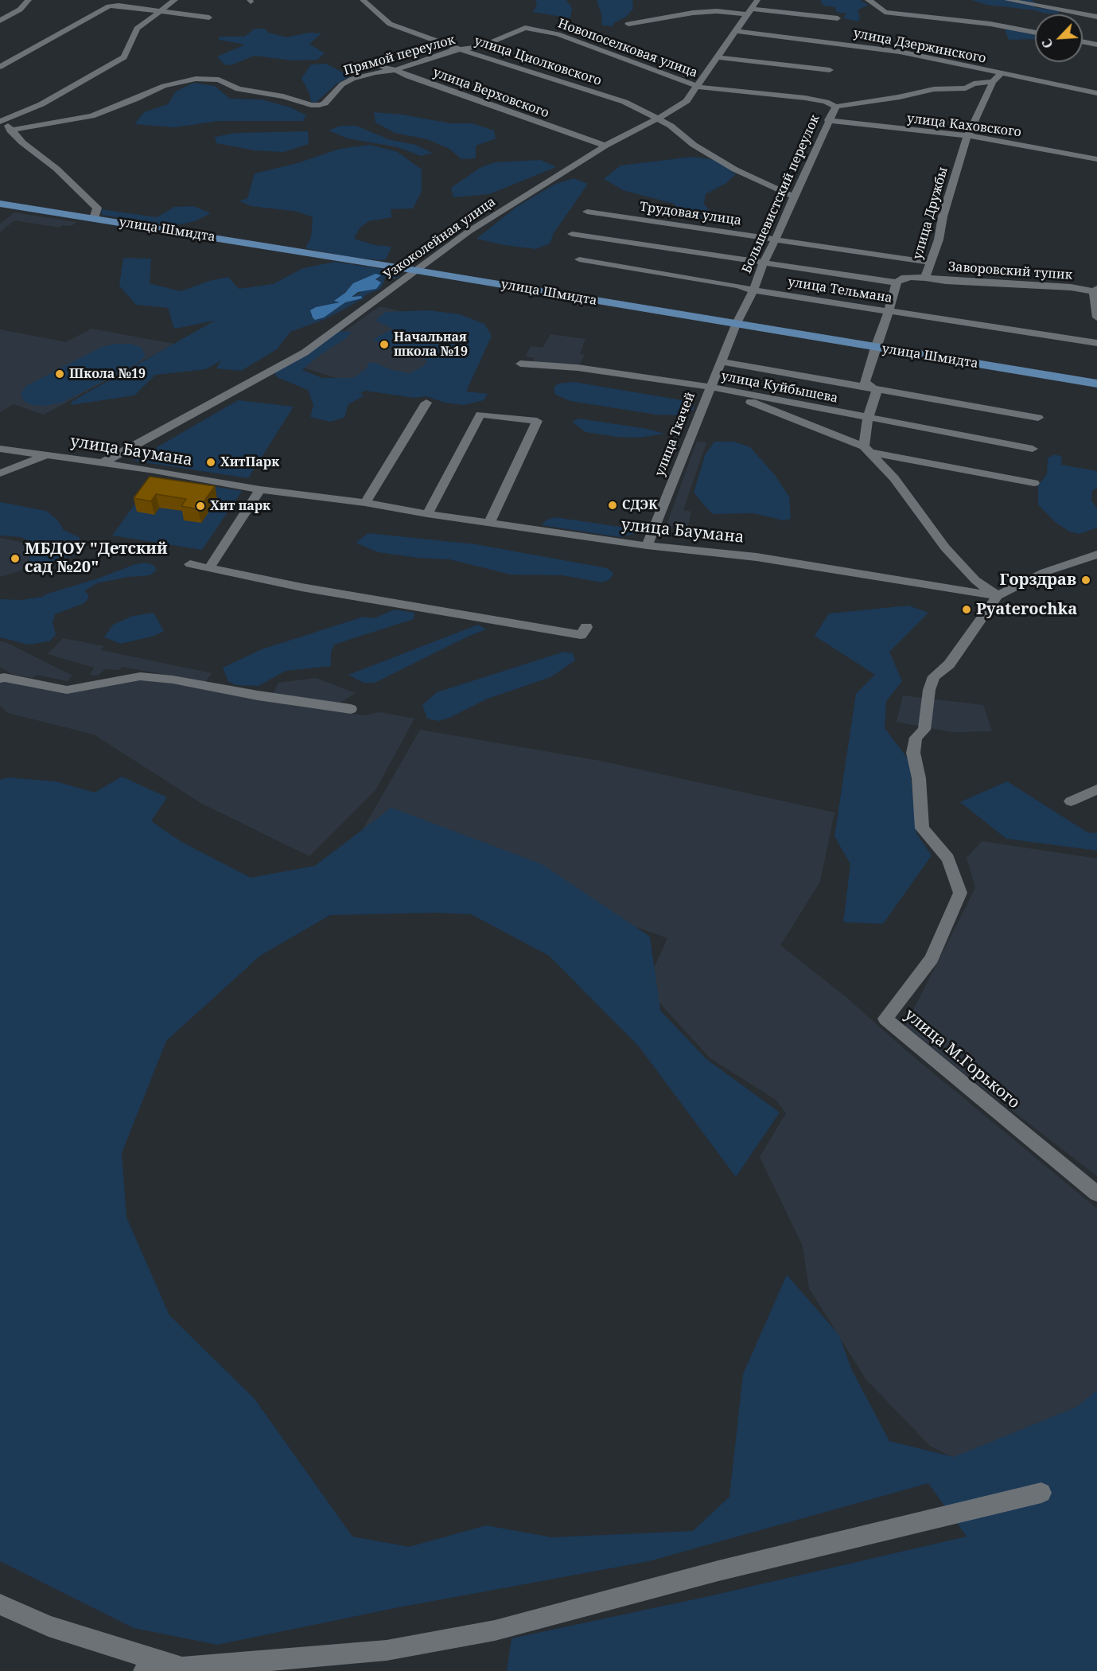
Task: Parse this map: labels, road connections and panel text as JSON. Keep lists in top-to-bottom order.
{
  "streets": {
    "main road": ["улица Шмидта"],
    "street": [
      "улица Дзержинского",
      "Новопоселковая улица",
      "Прямой переулок",
      "улица Циолковского",
      "улица Верховского",
      "улица Каховского",
      "Большевистский переулок",
      "улица Дружбы",
      "Трудовая улица",
      "Узкоколейная улица",
      "Заворовский тупик",
      "улица Тельмана",
      "улица Куйбышева",
      "улица Ткачей",
      "улица Баумана",
      "улица М.Горького"
    ]
  },
  "crossings": [
    ["улица Дзержинского", "улица Дружбы"],
    ["улица Дзержинского", "Узкоколейная улица"],
    ["Новопоселковая улица", "Прямой переулок"],
    ["Новопоселковая улица", "Большевистский переулок"],
    ["Новопоселковая улица", "Узкоколейная улица"],
    ["Прямой переулок", "улица Циолковского"],
    ["Прямой переулок", "улица Верховского"],
    ["улица Циолковского", "Большевистский переулок"],
    ["улица Циолковского", "Узкоколейная улица"],
    ["улица Верховского", "Узкоколейная улица"],
    ["улица Каховского", "Большевистский переулок"],
    ["улица Каховского", "улица Дружбы"],
    ["Большевистский переулок", "улица Дружбы"],
    ["Большевистский переулок", "Трудовая улица"],
    ["Большевистский переулок", "улица Шмидта"],
    ["Большевистский переулок", "улица Тельмана"],
    ["Большевистский переулок", "улица Куйбышева"],
    ["Большевистский переулок", "улица Ткачей"],
    ["улица Дружбы", "Трудовая улица"],
    ["улица Дружбы", "Заворовский тупик"],
    ["улица Шмидта", "Узкоколейная улица"],
    ["Узкоколейная улица", "улица Баумана"],
    ["улица Куйбышева", "улица Ткачей"],
    ["улица Ткачей", "улица Баумана"],
    ["улица Баумана", "улица М.Горького"]
  ],
  "places": [
    "Начальная школа №19",
    "Школа №19",
    "ХитПарк",
    "СДЭК",
    "Хит парк",
    "МБДОУ \"Детский сад №20\"",
    "Горздрав",
    "Pyaterochka"
  ],
  "north": "bottom left"
}
